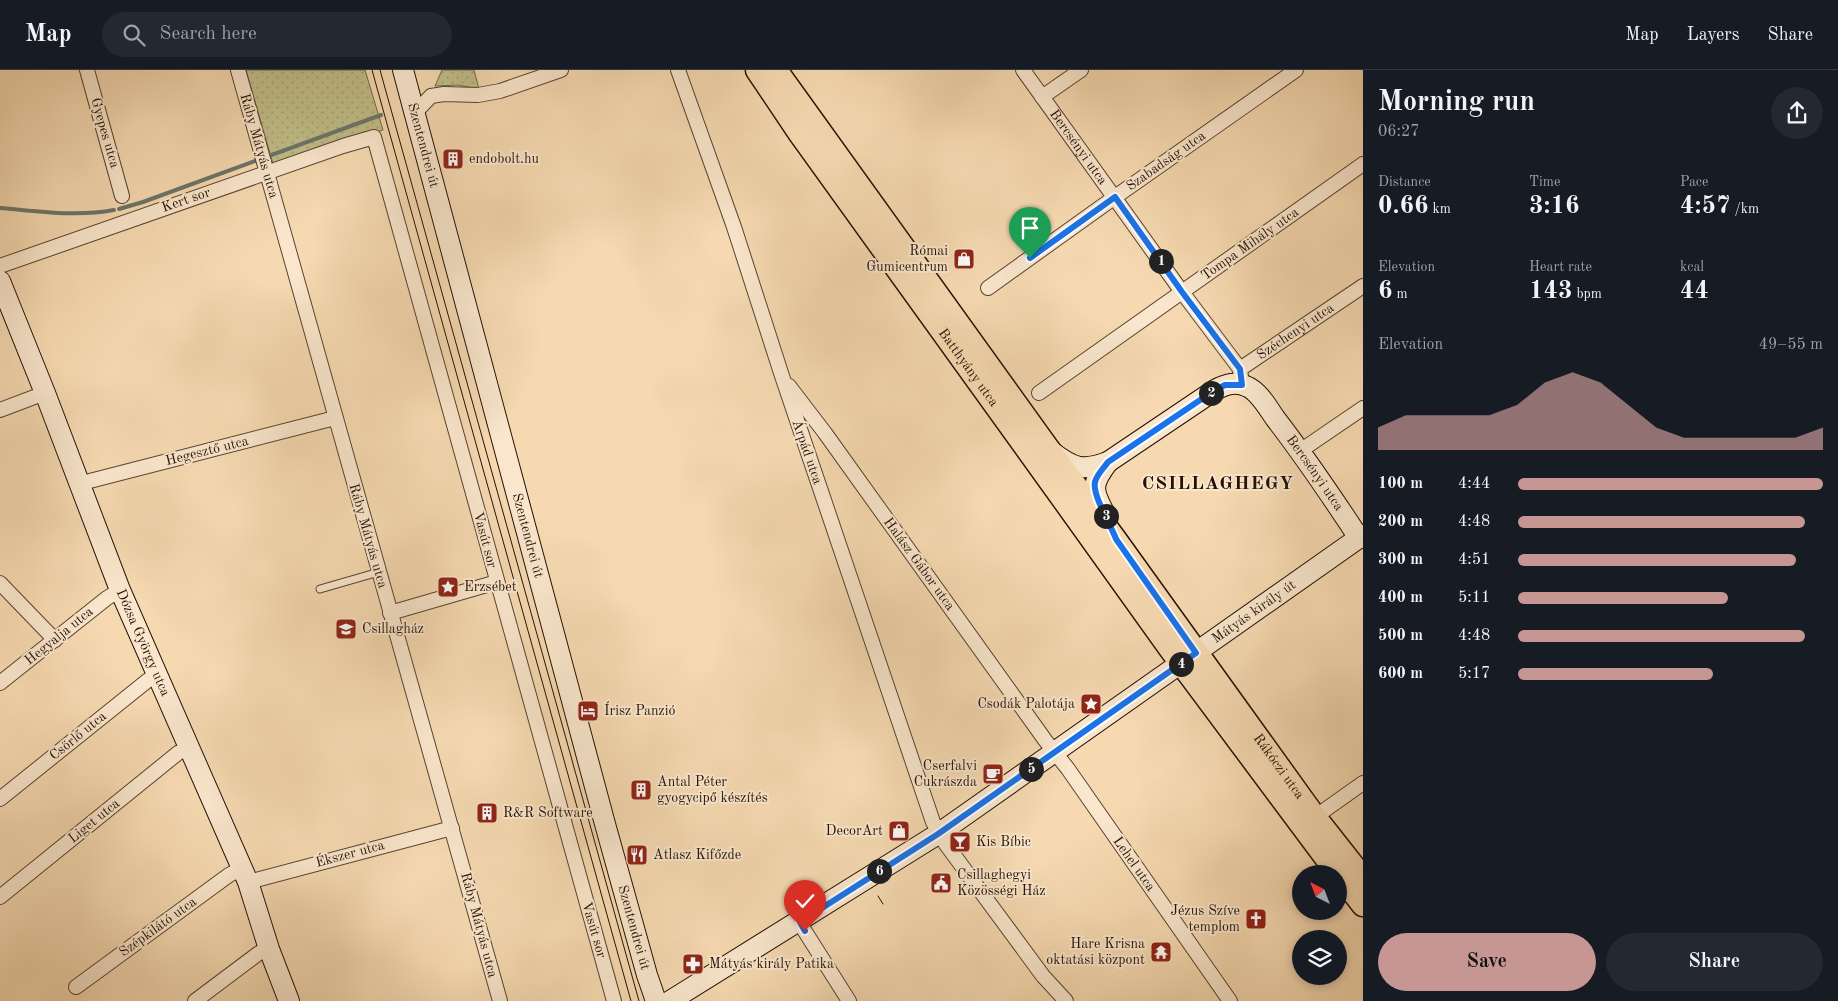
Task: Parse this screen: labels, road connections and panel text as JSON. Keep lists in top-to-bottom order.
{
  "streets": {
    "main road": ["Batthyány utca", "Rákóczi utca"],
    "street": [
      "Gyepes utca",
      "Szentendrei út",
      "Ráby Mátyás utca",
      "Bercsényi utca",
      "Szabadság utca",
      "Kert sor",
      "Tompa Mihály utca",
      "Széchenyi utca",
      "Hegesztő utca",
      "Árpád utca",
      "Vasút sor",
      "Halász Gábor utca",
      "Mátyás király út",
      "Hegyalja utca",
      "Dózsa György utca",
      "Csörlő utca",
      "Liget utca",
      "Ékszer utca",
      "Lehel utca",
      "Szépkilátó utca"
    ]
  },
  "crossings": [
    ["Ráby Mátyás utca", "Kert sor"],
    ["Ráby Mátyás utca", "Hegesztő utca"],
    ["Ráby Mátyás utca", "Ékszer utca"],
    ["Bercsényi utca", "Szabadság utca"],
    ["Bercsényi utca", "Tompa Mihály utca"],
    ["Bercsényi utca", "Széchenyi utca"],
    ["Bercsényi utca", "Mátyás király út"],
    ["Kert sor", "Vasút sor"],
    ["Széchenyi utca", "Batthyány utca"],
    ["Batthyány utca", "Mátyás király út"],
    ["Batthyány utca", "Rákóczi utca"],
    ["Hegesztő utca", "Dózsa György utca"],
    ["Árpád utca", "Halász Gábor utca"],
    ["Árpád utca", "Mátyás király út"],
    ["Halász Gábor utca", "Mátyás király út"],
    ["Halász Gábor utca", "Lehel utca"],
    ["Mátyás király út", "Rákóczi utca"],
    ["Mátyás király út", "Lehel utca"],
    ["Hegyalja utca", "Dózsa György utca"],
    ["Dózsa György utca", "Csörlő utca"],
    ["Dózsa György utca", "Liget utca"],
    ["Dózsa György utca", "Ékszer utca"],
    ["Dózsa György utca", "Szépkilátó utca"],
    ["Ékszer utca", "Szépkilátó utca"]
  ],
  "districts": ["CSILLAGHEGY"],
  "places": {
    "building": ["endobolt.hu", "Antal Péter gyogycipő készítés", "R&R Software"],
    "shop": ["Római Gumicentrum", "DecorArt"],
    "place": ["Erzsébet", "Csodák Palotája"],
    "school or university": ["Csillagház"],
    "hotel": ["Írisz Panzió"],
    "cafe": ["Cserfalvi Cukrászda"],
    "bar": ["Kis Bíbic"],
    "restaurant": ["Atlasz Kifőzde"],
    "public building": ["Csillaghegyi Közösségi Ház"],
    "church": ["Jézus Szíve templom"],
    "temple": ["Hare Krisna oktatási központ"],
    "pharmacy": ["Mátyás király Patika"]
  },
  "north": "top left",
  "page": {
    "header": "Map",
    "search": "Search here",
    "nav": ["Map", "Layers", "Share"],
    "heading": ["Morning run", "06:27"],
    "stats": [
      ["Distance", "0.66 km"],
      ["Time", "3:16"],
      ["Pace", "4:57 /km"],
      ["Elevation", "6 m"],
      ["Heart rate", "143 bpm"],
      ["kcal", "44"]
    ],
    "pins": [
      "1",
      "2",
      "3",
      "4",
      "5",
      "6"
    ],
    "chart": ["Elevation", "49–55 m"],
    "list": [
      {
        "name": "100 m",
        "note": "4:44"
      },
      {
        "name": "200 m",
        "note": "4:48"
      },
      {
        "name": "300 m",
        "note": "4:51"
      },
      {
        "name": "400 m",
        "note": "5:11"
      },
      {
        "name": "500 m",
        "note": "4:48"
      },
      {
        "name": "600 m",
        "note": "5:17"
      }
    ],
    "buttons": ["Save", "Share"]
  }
}
